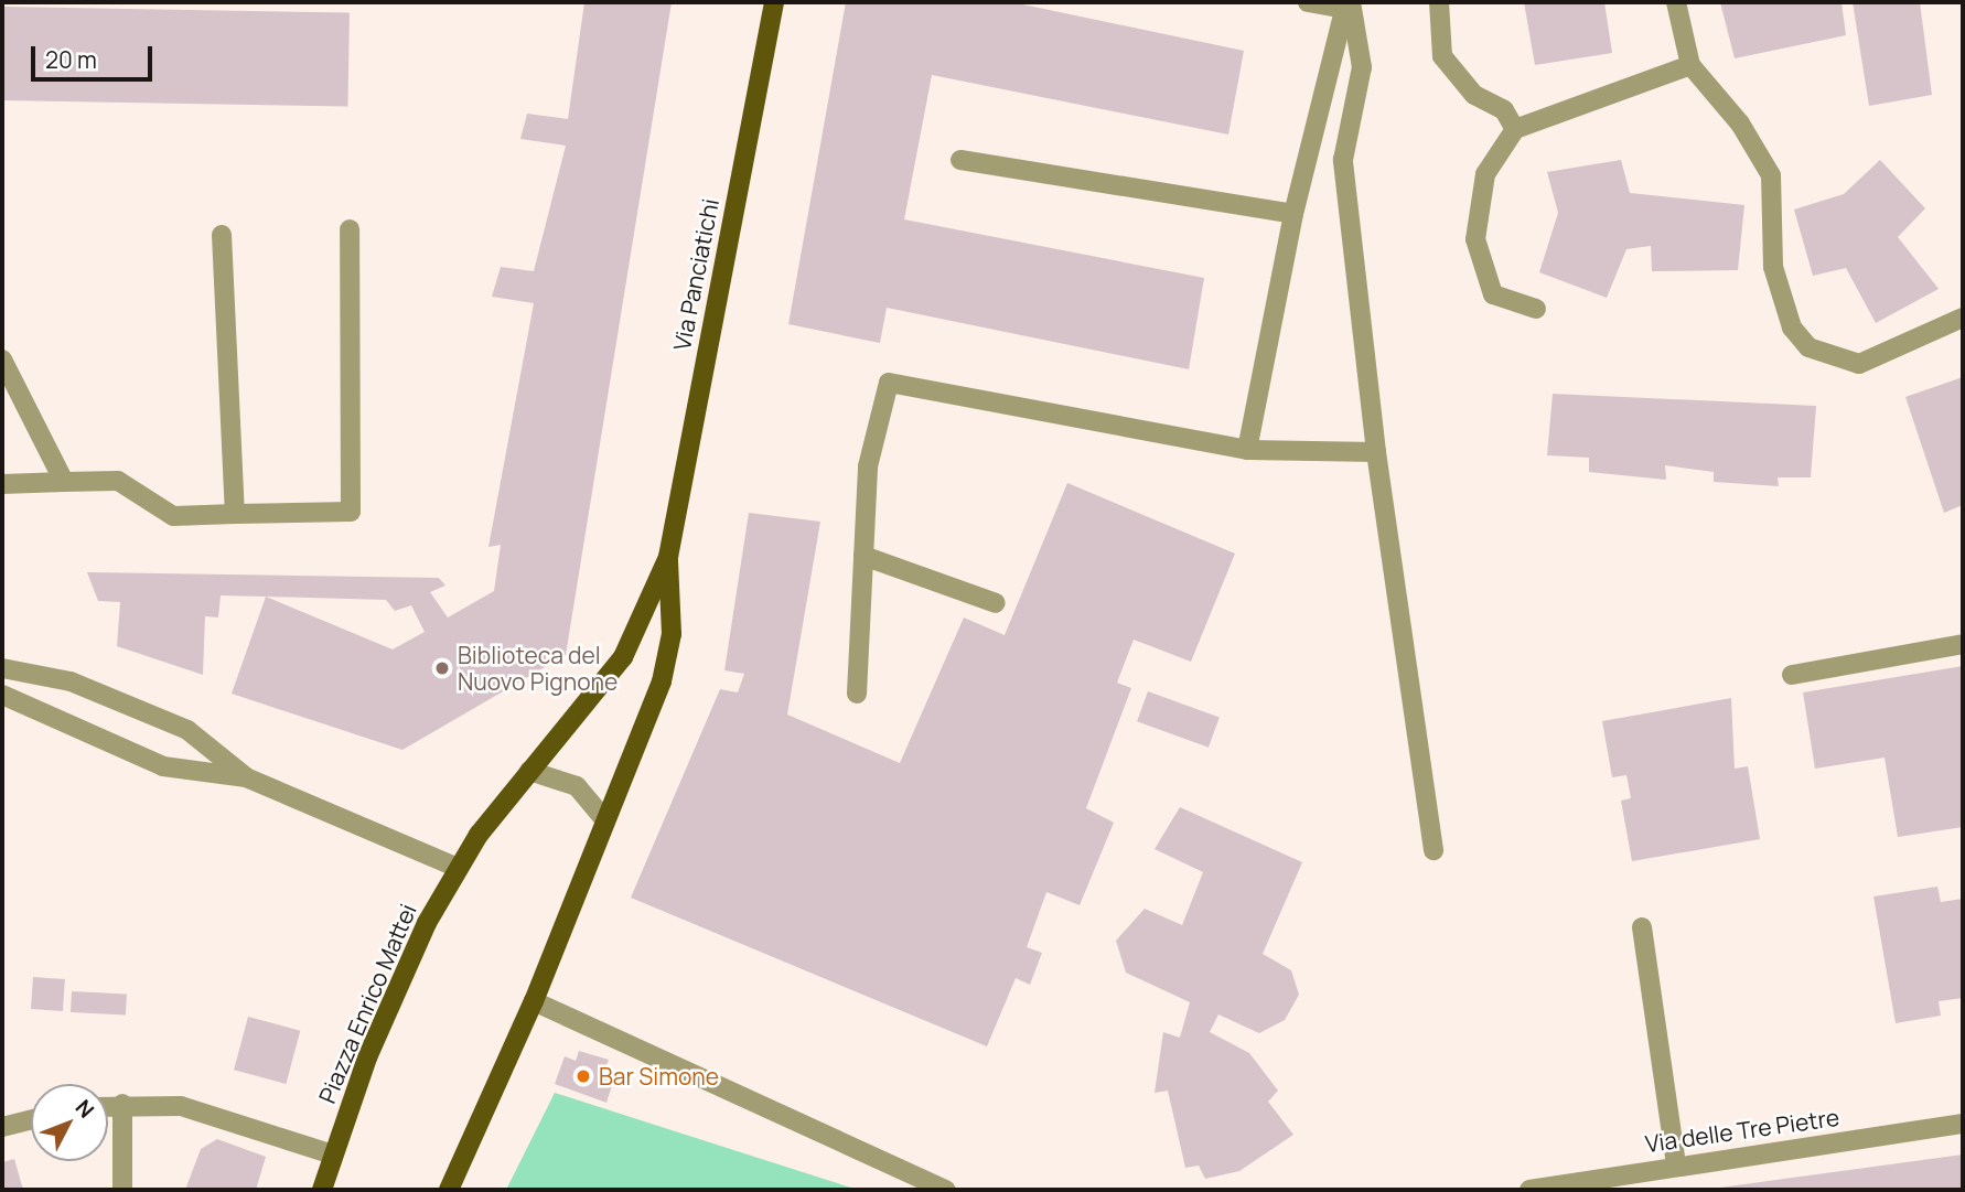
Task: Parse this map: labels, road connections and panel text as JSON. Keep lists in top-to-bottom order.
{
  "streets": {
    "main road": ["Via Panciatichi", "Piazza Enrico Mattei"],
    "street": ["Via delle Tre Pietre"]
  },
  "crossings": [
    ["Via Panciatichi", "Piazza Enrico Mattei"]
  ],
  "places": ["Biblioteca del Nuovo Pignone", "Bar Simone"],
  "scale_bar": "20 m",
  "north": "top right"
}
